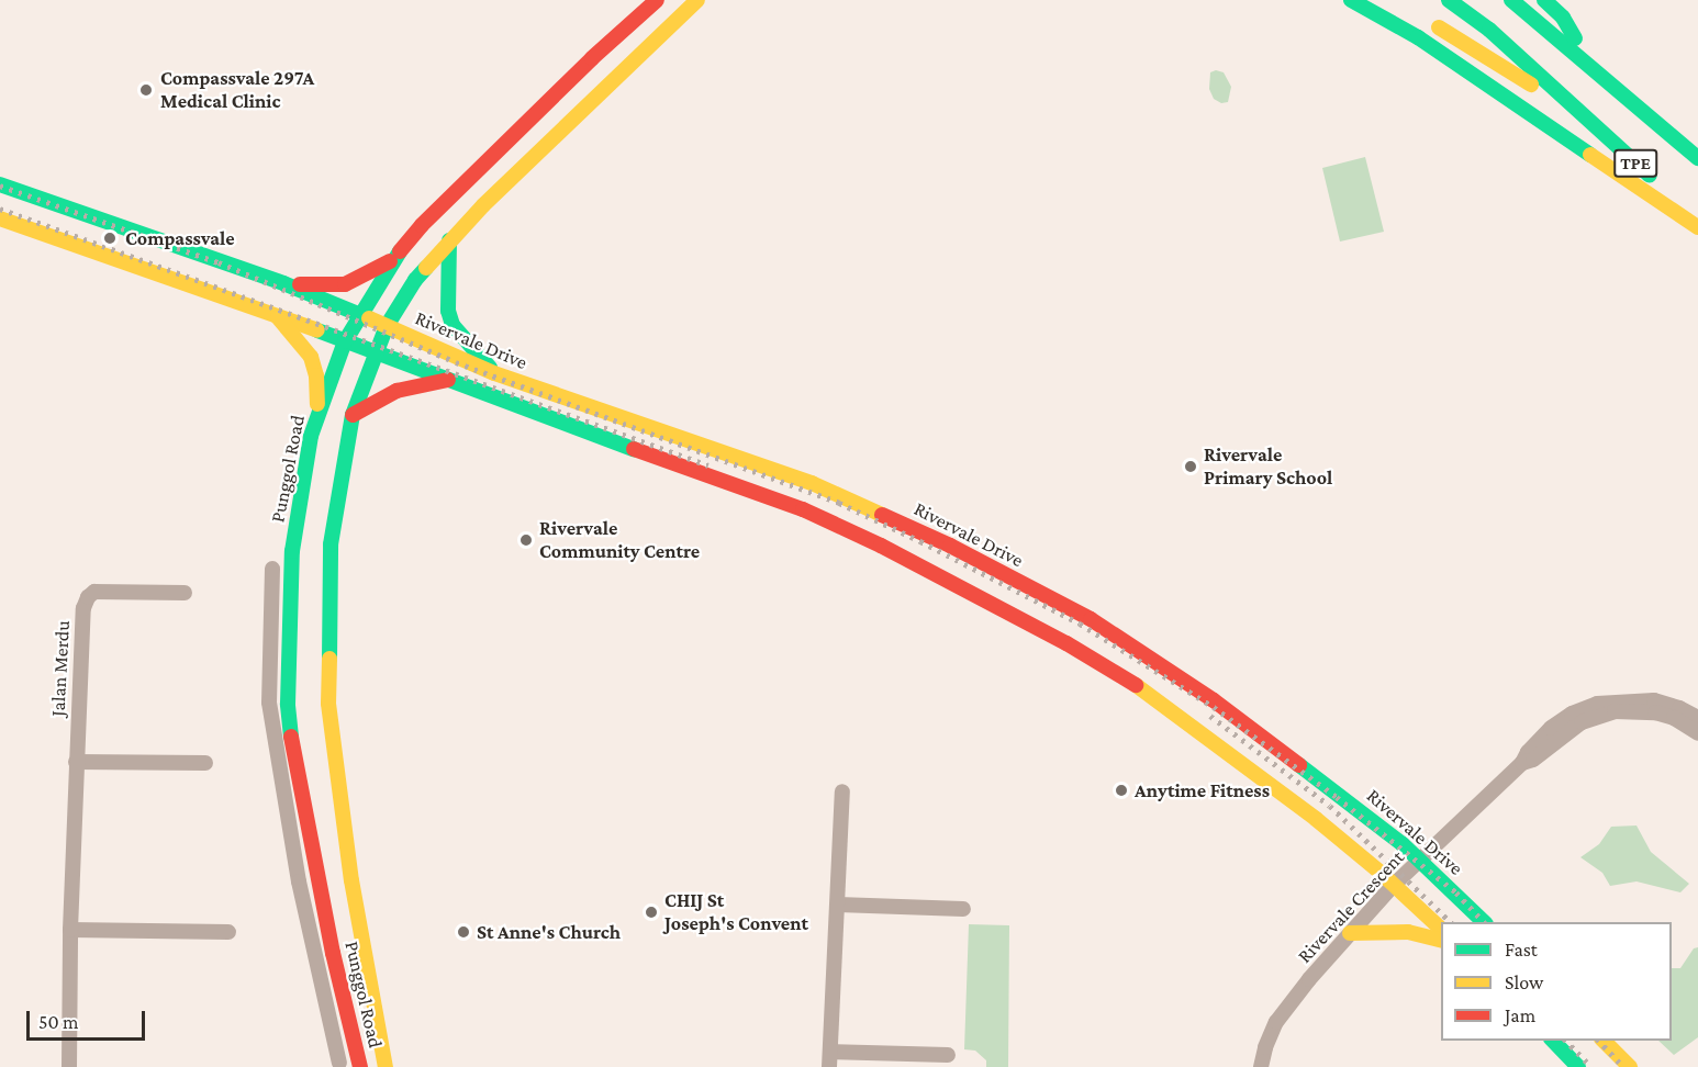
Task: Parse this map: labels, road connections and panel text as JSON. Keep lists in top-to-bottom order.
{
  "streets": {
    "main road": ["TPE", "Rivervale Drive", "Punggol Road"],
    "street": ["Jalan Merdu", "Rivervale Crescent"]
  },
  "crossings": [
    ["Rivervale Drive", "Punggol Road"],
    ["Rivervale Drive", "Rivervale Crescent"]
  ],
  "places": [
    "Compassvale 297A Medical Clinic",
    "Compassvale",
    "Rivervale Primary School",
    "Rivervale Community Centre",
    "Anytime Fitness",
    "CHIJ St Joseph's Convent",
    "St Anne's Church"
  ],
  "legend": ["Fast", "Slow", "Jam"],
  "scale_bar": "50 m"
}
